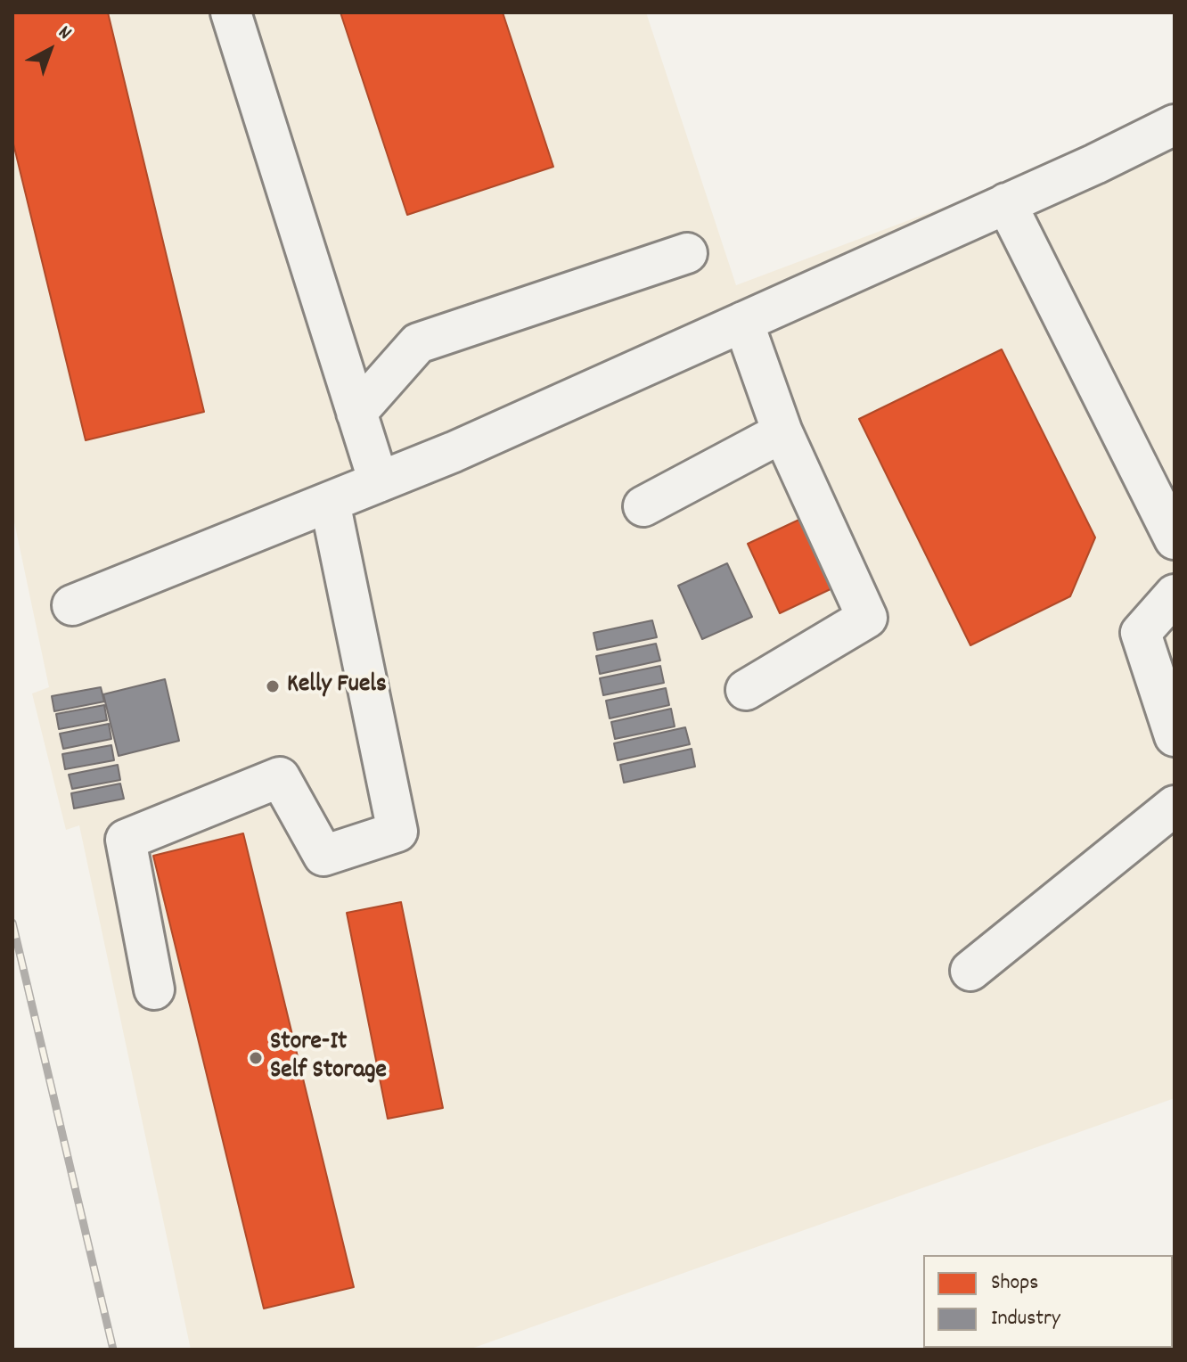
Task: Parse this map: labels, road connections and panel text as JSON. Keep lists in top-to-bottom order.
{
  "places": ["Kelly Fuels", "Store-It Self Storage"],
  "legend": ["Shops", "Industry"],
  "north": "top right"
}
